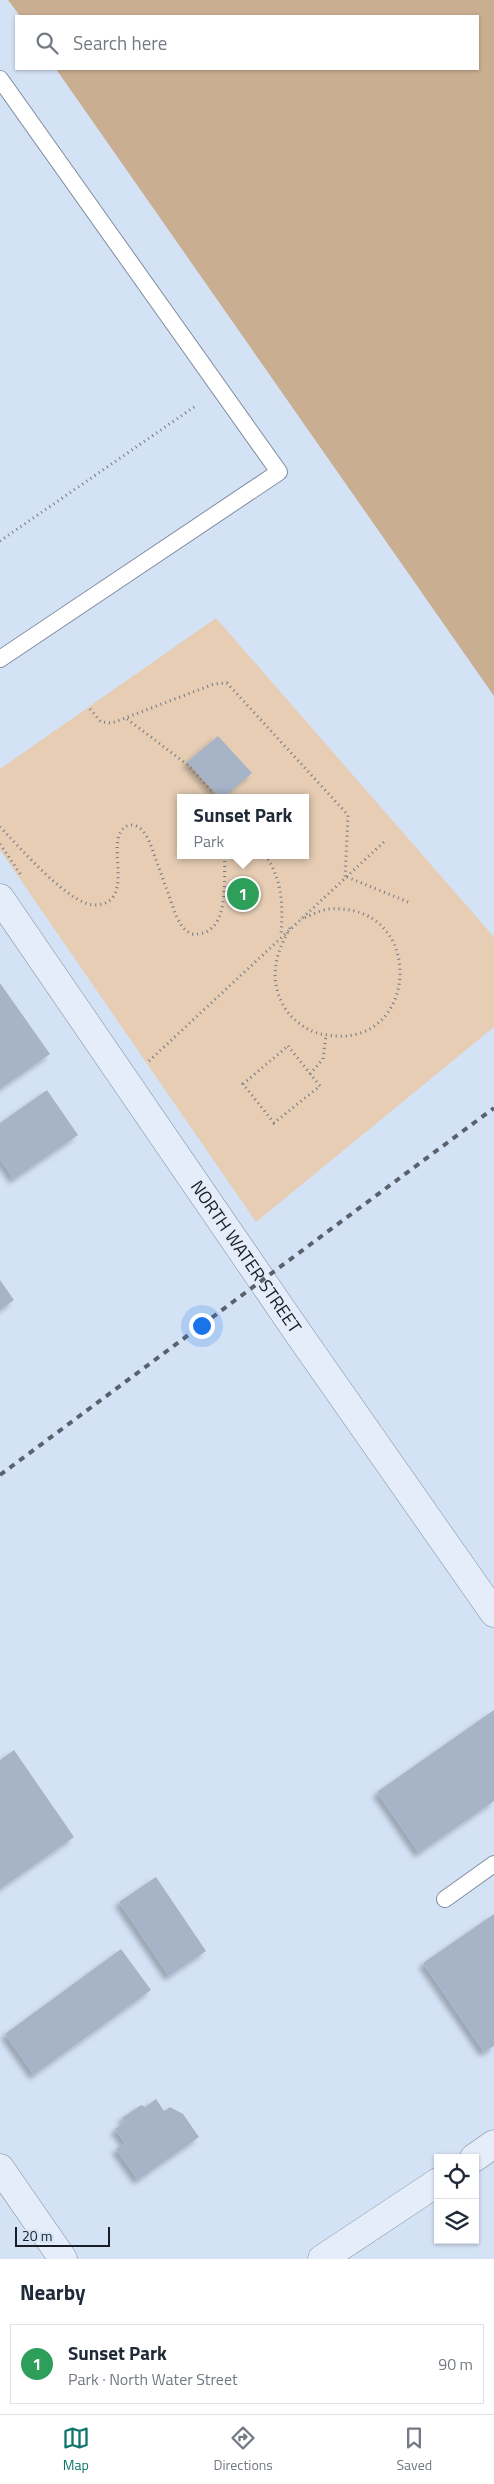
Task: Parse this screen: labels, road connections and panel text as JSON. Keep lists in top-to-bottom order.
{
  "streets": {
    "street": ["NORTH WATER STREET"]
  },
  "scale_bar": "20 m",
  "page": {
    "search": "Search here",
    "popup": ["Sunset Park", "Park"],
    "pins": "1",
    "scale": "20 m",
    "heading": "Nearby",
    "list": [
      {
        "mark": "1",
        "name": "Sunset Park",
        "note": "Park · North Water Street",
        "value": "90 m"
      }
    ],
    "nav": ["Map", "Directions", "Saved"]
  }
}
